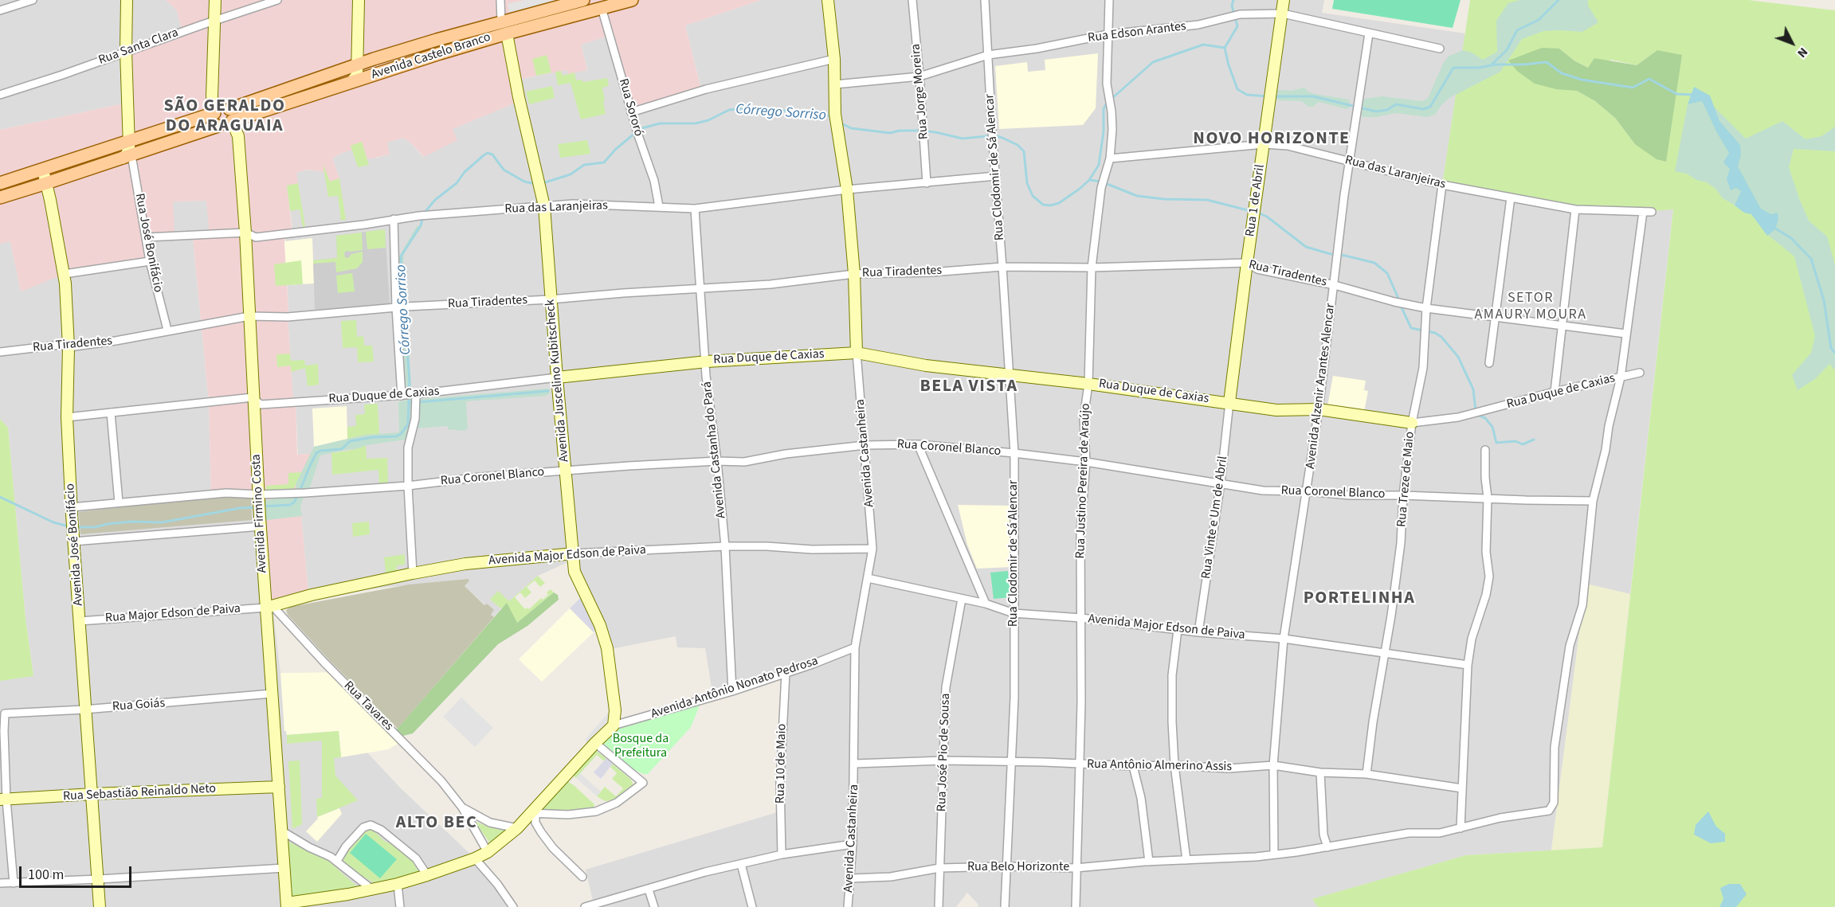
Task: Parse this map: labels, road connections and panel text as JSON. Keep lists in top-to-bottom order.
{
  "streets": {
    "main road": ["Avenida Castelo Branco"],
    "street": [
      "Rua Edson Arantes",
      "Rua Santa Clara",
      "Rua Jorge Moreira",
      "Rua Sororó",
      "Rua Clodomir de Sá Alencar",
      "Rua das Laranjeiras",
      "Rua 1 de Abril",
      "Rua José Bonifácio",
      "Rua Tiradentes",
      "Rua Duque de Caxias",
      "Avenida Juscelino Kubitscheck",
      "Avenida Alzenir Arantes Alencar",
      "Rua Coronel Blanco",
      "Avenida Castanha do Pará",
      "Avenida Castanheira",
      "Rua Treze de Maio",
      "Rua Justino Pereira de Araújo",
      "Avenida Firmino Costa",
      "Rua Vinte e Um de Abril",
      "Avenida José Bonifácio",
      "Avenida Major Edson de Paiva",
      "Rua Major Edson de Paiva",
      "Avenida Antônio Nonato Pedrosa",
      "Rua Goiás",
      "Rua Tavares",
      "Rua José Pio de Sousa",
      "Rua 10 de Maio",
      "Rua Antônio Almerino Assis",
      "Rua Sebastião Reinaldo Neto",
      "Rua Belo Horizonte"
    ]
  },
  "crossings": [
    ["Rua Edson Arantes", "Rua Jorge Moreira"],
    ["Rua Edson Arantes", "Rua Clodomir de Sá Alencar"],
    ["Rua Edson Arantes", "Rua 1 de Abril"],
    ["Rua Edson Arantes", "Avenida Alzenir Arantes Alencar"],
    ["Rua Edson Arantes", "Avenida Castanheira"],
    ["Rua Edson Arantes", "Rua Justino Pereira de Araújo"],
    ["Avenida Castelo Branco", "Rua Sororó"],
    ["Avenida Castelo Branco", "Rua José Bonifácio"],
    ["Avenida Castelo Branco", "Avenida Juscelino Kubitscheck"],
    ["Avenida Castelo Branco", "Avenida Firmino Costa"],
    ["Avenida Castelo Branco", "Avenida José Bonifácio"],
    ["Rua Jorge Moreira", "Rua das Laranjeiras"],
    ["Rua Sororó", "Rua das Laranjeiras"],
    ["Rua Clodomir de Sá Alencar", "Rua das Laranjeiras"],
    ["Rua Clodomir de Sá Alencar", "Rua Tiradentes"],
    ["Rua Clodomir de Sá Alencar", "Rua Duque de Caxias"],
    ["Rua Clodomir de Sá Alencar", "Rua Coronel Blanco"],
    ["Rua Clodomir de Sá Alencar", "Avenida Major Edson de Paiva"],
    ["Rua Clodomir de Sá Alencar", "Rua Antônio Almerino Assis"],
    ["Rua Clodomir de Sá Alencar", "Rua Belo Horizonte"],
    ["Rua das Laranjeiras", "Rua 1 de Abril"],
    ["Rua das Laranjeiras", "Rua José Bonifácio"],
    ["Rua das Laranjeiras", "Avenida Juscelino Kubitscheck"],
    ["Rua das Laranjeiras", "Avenida Alzenir Arantes Alencar"],
    ["Rua das Laranjeiras", "Avenida Castanha do Pará"],
    ["Rua das Laranjeiras", "Avenida Castanheira"],
    ["Rua das Laranjeiras", "Rua Treze de Maio"],
    ["Rua das Laranjeiras", "Rua Justino Pereira de Araújo"],
    ["Rua das Laranjeiras", "Avenida Firmino Costa"],
    ["Rua 1 de Abril", "Rua Tiradentes"],
    ["Rua 1 de Abril", "Rua Duque de Caxias"],
    ["Rua 1 de Abril", "Rua Vinte e Um de Abril"],
    ["Rua José Bonifácio", "Rua Tiradentes"],
    ["Rua Tiradentes", "Avenida Juscelino Kubitscheck"],
    ["Rua Tiradentes", "Avenida Alzenir Arantes Alencar"],
    ["Rua Tiradentes", "Avenida Castanha do Pará"],
    ["Rua Tiradentes", "Avenida Castanheira"],
    ["Rua Tiradentes", "Rua Treze de Maio"],
    ["Rua Tiradentes", "Rua Justino Pereira de Araújo"],
    ["Rua Tiradentes", "Avenida Firmino Costa"],
    ["Rua Tiradentes", "Avenida José Bonifácio"],
    ["Rua Duque de Caxias", "Avenida Juscelino Kubitscheck"],
    ["Rua Duque de Caxias", "Avenida Alzenir Arantes Alencar"],
    ["Rua Duque de Caxias", "Avenida Castanha do Pará"],
    ["Rua Duque de Caxias", "Avenida Castanheira"],
    ["Rua Duque de Caxias", "Rua Treze de Maio"],
    ["Rua Duque de Caxias", "Rua Justino Pereira de Araújo"],
    ["Rua Duque de Caxias", "Avenida Firmino Costa"],
    ["Rua Duque de Caxias", "Rua Vinte e Um de Abril"],
    ["Rua Duque de Caxias", "Avenida José Bonifácio"],
    ["Avenida Juscelino Kubitscheck", "Rua Coronel Blanco"],
    ["Avenida Juscelino Kubitscheck", "Avenida Major Edson de Paiva"],
    ["Avenida Juscelino Kubitscheck", "Avenida Antônio Nonato Pedrosa"],
    ["Avenida Alzenir Arantes Alencar", "Rua Coronel Blanco"],
    ["Avenida Alzenir Arantes Alencar", "Avenida Major Edson de Paiva"],
    ["Avenida Alzenir Arantes Alencar", "Rua Antônio Almerino Assis"],
    ["Avenida Alzenir Arantes Alencar", "Rua Belo Horizonte"],
    ["Rua Coronel Blanco", "Avenida Castanha do Pará"],
    ["Rua Coronel Blanco", "Avenida Castanheira"],
    ["Rua Coronel Blanco", "Rua Treze de Maio"],
    ["Rua Coronel Blanco", "Rua Justino Pereira de Araújo"],
    ["Rua Coronel Blanco", "Avenida Firmino Costa"],
    ["Rua Coronel Blanco", "Rua Vinte e Um de Abril"],
    ["Rua Coronel Blanco", "Rua Belo Horizonte"],
    ["Avenida Castanha do Pará", "Avenida Major Edson de Paiva"],
    ["Avenida Castanha do Pará", "Avenida Antônio Nonato Pedrosa"],
    ["Avenida Castanheira", "Avenida Major Edson de Paiva"],
    ["Avenida Castanheira", "Avenida Antônio Nonato Pedrosa"],
    ["Avenida Castanheira", "Rua Antônio Almerino Assis"],
    ["Avenida Castanheira", "Rua Belo Horizonte"],
    ["Rua Treze de Maio", "Avenida Major Edson de Paiva"],
    ["Rua Treze de Maio", "Rua Antônio Almerino Assis"],
    ["Rua Justino Pereira de Araújo", "Avenida Major Edson de Paiva"],
    ["Rua Justino Pereira de Araújo", "Rua Antônio Almerino Assis"],
    ["Rua Justino Pereira de Araújo", "Rua Belo Horizonte"],
    ["Avenida Firmino Costa", "Avenida Major Edson de Paiva"],
    ["Avenida Firmino Costa", "Rua Major Edson de Paiva"],
    ["Avenida Firmino Costa", "Rua Goiás"],
    ["Avenida Firmino Costa", "Rua Tavares"],
    ["Avenida Firmino Costa", "Rua Sebastião Reinaldo Neto"],
    ["Rua Vinte e Um de Abril", "Avenida Major Edson de Paiva"],
    ["Avenida José Bonifácio", "Rua Major Edson de Paiva"],
    ["Avenida José Bonifácio", "Rua Goiás"],
    ["Avenida José Bonifácio", "Rua Sebastião Reinaldo Neto"],
    ["Avenida Major Edson de Paiva", "Rua Major Edson de Paiva"],
    ["Avenida Major Edson de Paiva", "Rua Tavares"],
    ["Avenida Major Edson de Paiva", "Rua José Pio de Sousa"],
    ["Rua Major Edson de Paiva", "Rua Tavares"],
    ["Avenida Antônio Nonato Pedrosa", "Rua 10 de Maio"],
    ["Rua Goiás", "Rua Sebastião Reinaldo Neto"],
    ["Rua José Pio de Sousa", "Rua Antônio Almerino Assis"],
    ["Rua José Pio de Sousa", "Rua Belo Horizonte"]
  ],
  "districts": [
    "SÃO GERALDO DO ARAGUAIA",
    "NOVO HORIZONTE",
    "SETOR AMAURY MOURA",
    "BELA VISTA",
    "PORTELINHA",
    "ALTO BEC"
  ],
  "water": ["Córrego Sorriso"],
  "parks": ["Bosque da Prefeitura"],
  "scale_bar": "100 m",
  "north": "bottom right"
}
